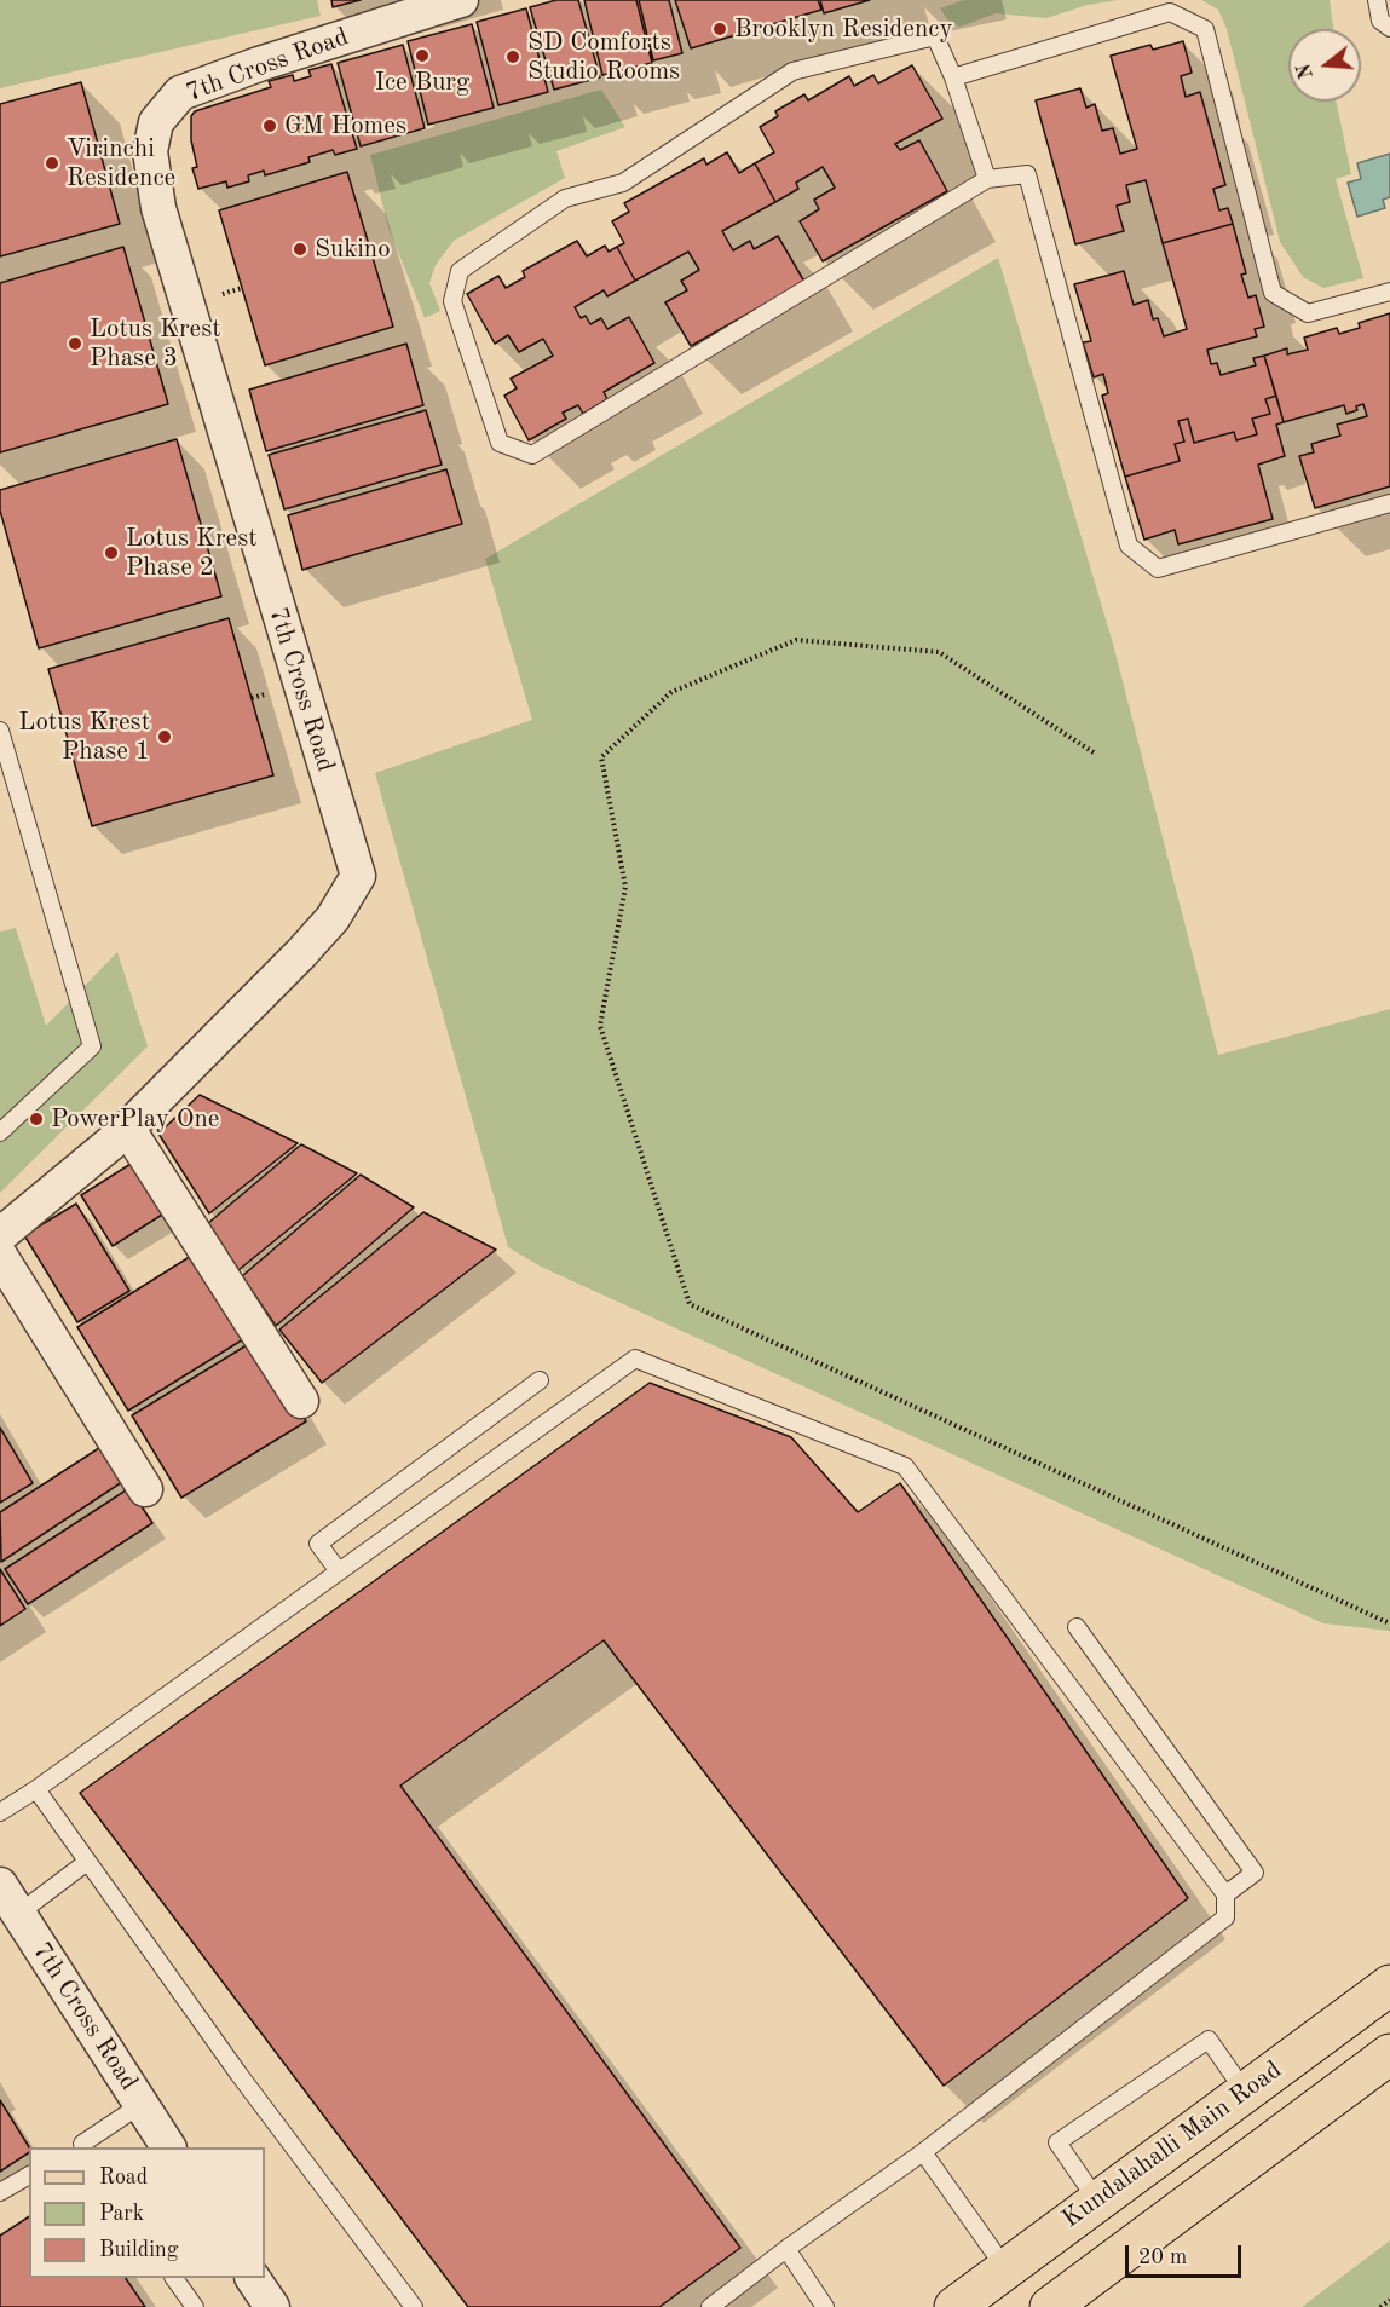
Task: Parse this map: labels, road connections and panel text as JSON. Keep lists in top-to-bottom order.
{
  "streets": {
    "main road": ["Kundalahalli Main Road"],
    "street": ["7th Cross Road"]
  },
  "places": [
    "Brooklyn Residency",
    "Ice Burg",
    "SD Comforts Studio Rooms",
    "GM Homes",
    "Virinchi Residence",
    "Sukino",
    "Lotus Krest Phase 3",
    "Lotus Krest Phase 2",
    "Lotus Krest Phase 1",
    "PowerPlay One"
  ],
  "legend": ["Road", "Park", "Building"],
  "scale_bar": "20 m",
  "north": "left"
}
